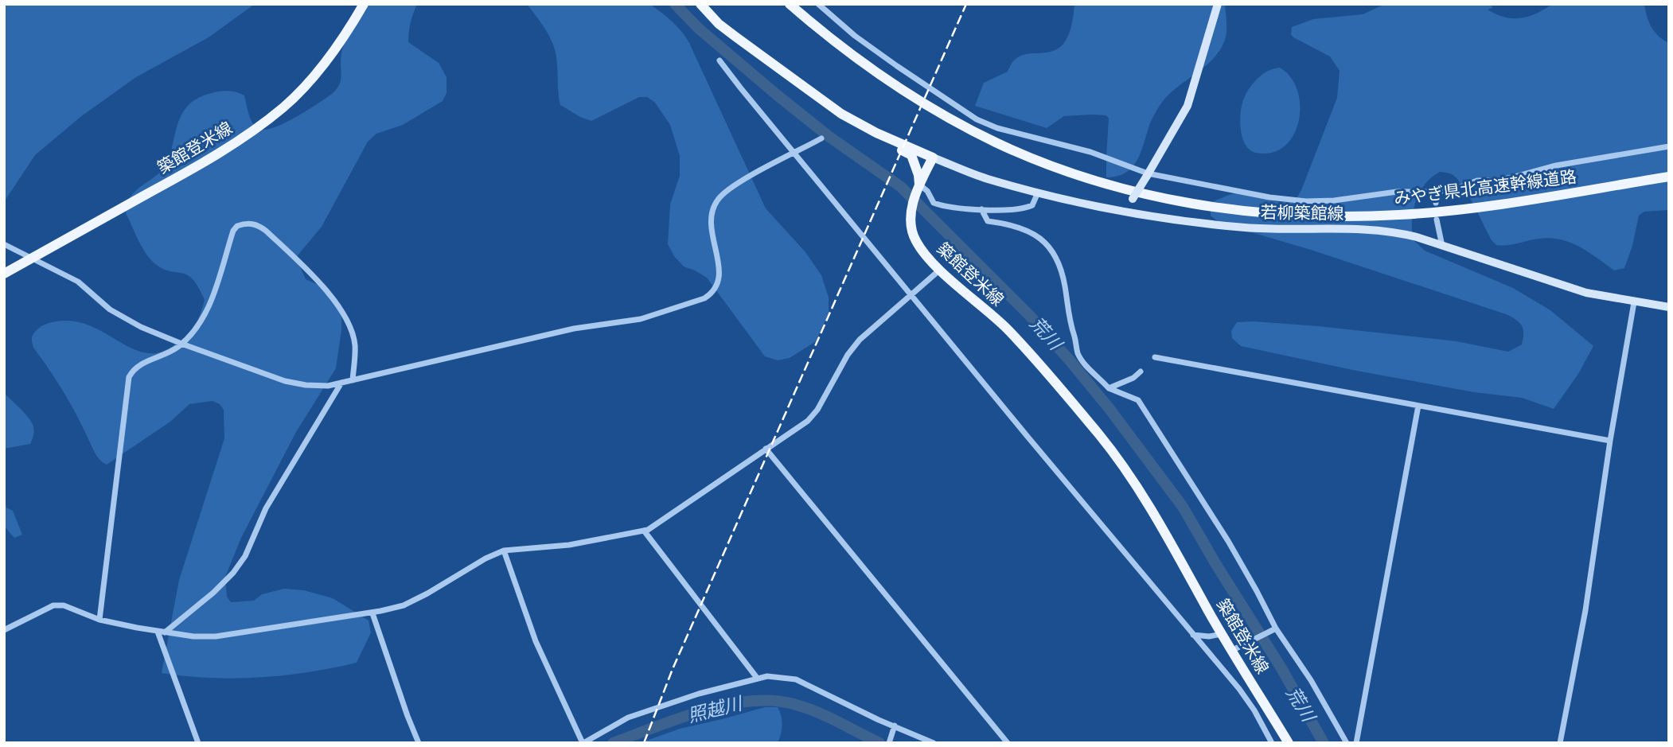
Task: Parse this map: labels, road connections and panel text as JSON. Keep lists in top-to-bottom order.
{
  "streets": {
    "main road": ["築館登米線", "みやぎ県北高速幹線道路", "若柳築館線"]
  },
  "crossings": [
    ["築館登米線", "若柳築館線"]
  ],
  "water": ["荒川", "照越川"]
}
